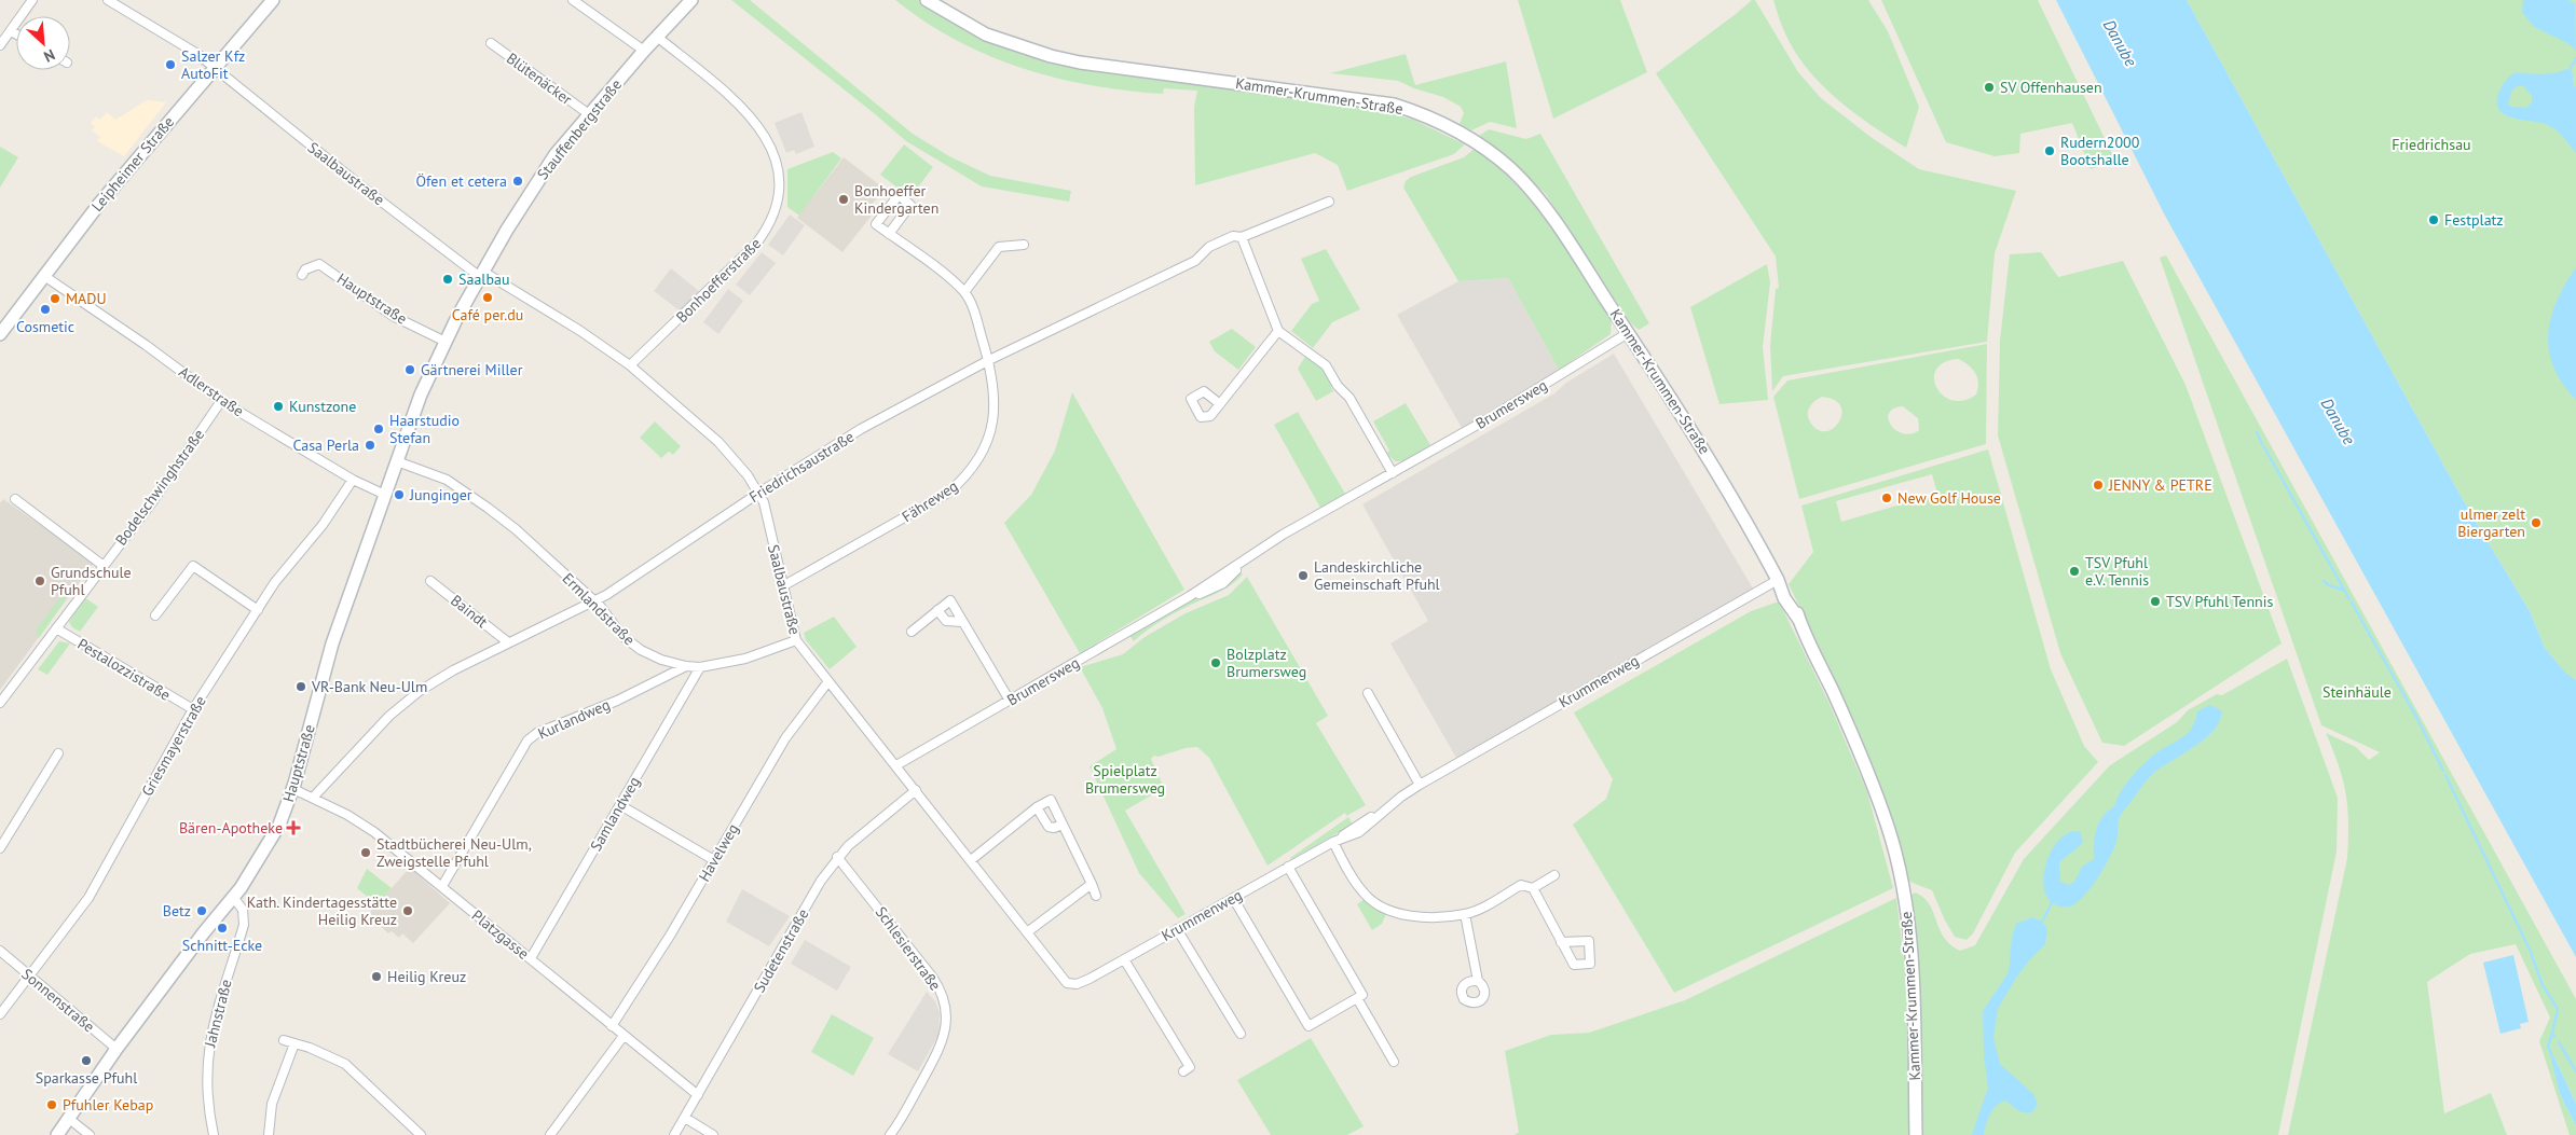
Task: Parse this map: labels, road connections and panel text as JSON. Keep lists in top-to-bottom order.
{
  "streets": {
    "street": [
      "Blütenäcker",
      "Kammer-Krummen-Straße",
      "Stauffenbergstraße",
      "Leipheimer Straße",
      "Saalbaustraße",
      "Bonhoefferstraße",
      "Hauptstraße",
      "Adlerstraße",
      "Brumersweg",
      "Friedrichsaustraße",
      "Bodelschwinghstraße",
      "Fähreweg",
      "Ermlandstraße",
      "Baindt",
      "Pestalozzistraße",
      "Krummenweg",
      "Kurlandweg",
      "Griesmayerstraße",
      "Samlandweg",
      "Havelweg",
      "Platzgasse",
      "Schlesierstraße",
      "Sudetenstraße",
      "Sonnenstraße",
      "Jahnstraße"
    ]
  },
  "crossings": [
    ["Blütenäcker", "Stauffenbergstraße"],
    ["Kammer-Krummen-Straße", "Brumersweg"],
    ["Kammer-Krummen-Straße", "Krummenweg"],
    ["Stauffenbergstraße", "Saalbaustraße"],
    ["Stauffenbergstraße", "Bonhoefferstraße"],
    ["Stauffenbergstraße", "Hauptstraße"],
    ["Leipheimer Straße", "Saalbaustraße"],
    ["Leipheimer Straße", "Adlerstraße"],
    ["Saalbaustraße", "Bonhoefferstraße"],
    ["Saalbaustraße", "Hauptstraße"],
    ["Saalbaustraße", "Brumersweg"],
    ["Saalbaustraße", "Friedrichsaustraße"],
    ["Saalbaustraße", "Fähreweg"],
    ["Saalbaustraße", "Ermlandstraße"],
    ["Saalbaustraße", "Krummenweg"],
    ["Saalbaustraße", "Havelweg"],
    ["Saalbaustraße", "Sudetenstraße"],
    ["Hauptstraße", "Adlerstraße"],
    ["Hauptstraße", "Ermlandstraße"],
    ["Hauptstraße", "Platzgasse"],
    ["Hauptstraße", "Sonnenstraße"],
    ["Hauptstraße", "Jahnstraße"],
    ["Adlerstraße", "Bodelschwinghstraße"],
    ["Adlerstraße", "Griesmayerstraße"],
    ["Friedrichsaustraße", "Fähreweg"],
    ["Friedrichsaustraße", "Ermlandstraße"],
    ["Friedrichsaustraße", "Baindt"],
    ["Friedrichsaustraße", "Platzgasse"],
    ["Bodelschwinghstraße", "Pestalozzistraße"],
    ["Ermlandstraße", "Kurlandweg"],
    ["Ermlandstraße", "Samlandweg"],
    ["Pestalozzistraße", "Griesmayerstraße"],
    ["Kurlandweg", "Platzgasse"],
    ["Griesmayerstraße", "Sonnenstraße"],
    ["Samlandweg", "Platzgasse"],
    ["Havelweg", "Platzgasse"],
    ["Platzgasse", "Sudetenstraße"],
    ["Schlesierstraße", "Sudetenstraße"]
  ],
  "water": ["Danube"],
  "parks": ["Friedrichsau", "Steinhäule", "Spielplatz Brumersweg"],
  "places": {
    "other": [
      "Salzer Kfz AutoFit",
      "SV Offenhausen",
      "Rudern2000 Bootshalle",
      "Öfen et cetera",
      "Bonhoeffer Kindergarten",
      "Festplatz",
      "Saalbau",
      "Café per.du",
      "MADU",
      "Cosmetic",
      "Gärtnerei Miller",
      "Kunstzone",
      "Haarstudio Stefan",
      "Casa Perla",
      "JENNY & PETRE",
      "Junginger",
      "New Golf House",
      "ulmer zelt Biergarten",
      "TSV Pfuhl e.V. Tennis",
      "Landeskirchliche Gemeinschaft Pfuhl",
      "Grundschule Pfuhl",
      "TSV Pfuhl Tennis",
      "Bolzplatz Brumersweg",
      "VR-Bank Neu-Ulm",
      "Stadtbücherei Neu-Ulm, Zweigstelle Pfuhl",
      "Betz",
      "Kath. Kindertagesstätte Heilig Kreuz",
      "Schnitt-Ecke",
      "Heilig Kreuz",
      "Sparkasse Pfuhl",
      "Pfuhler Kebap"
    ],
    "health": ["Bären-Apotheke"]
  },
  "north": "bottom right"
}
